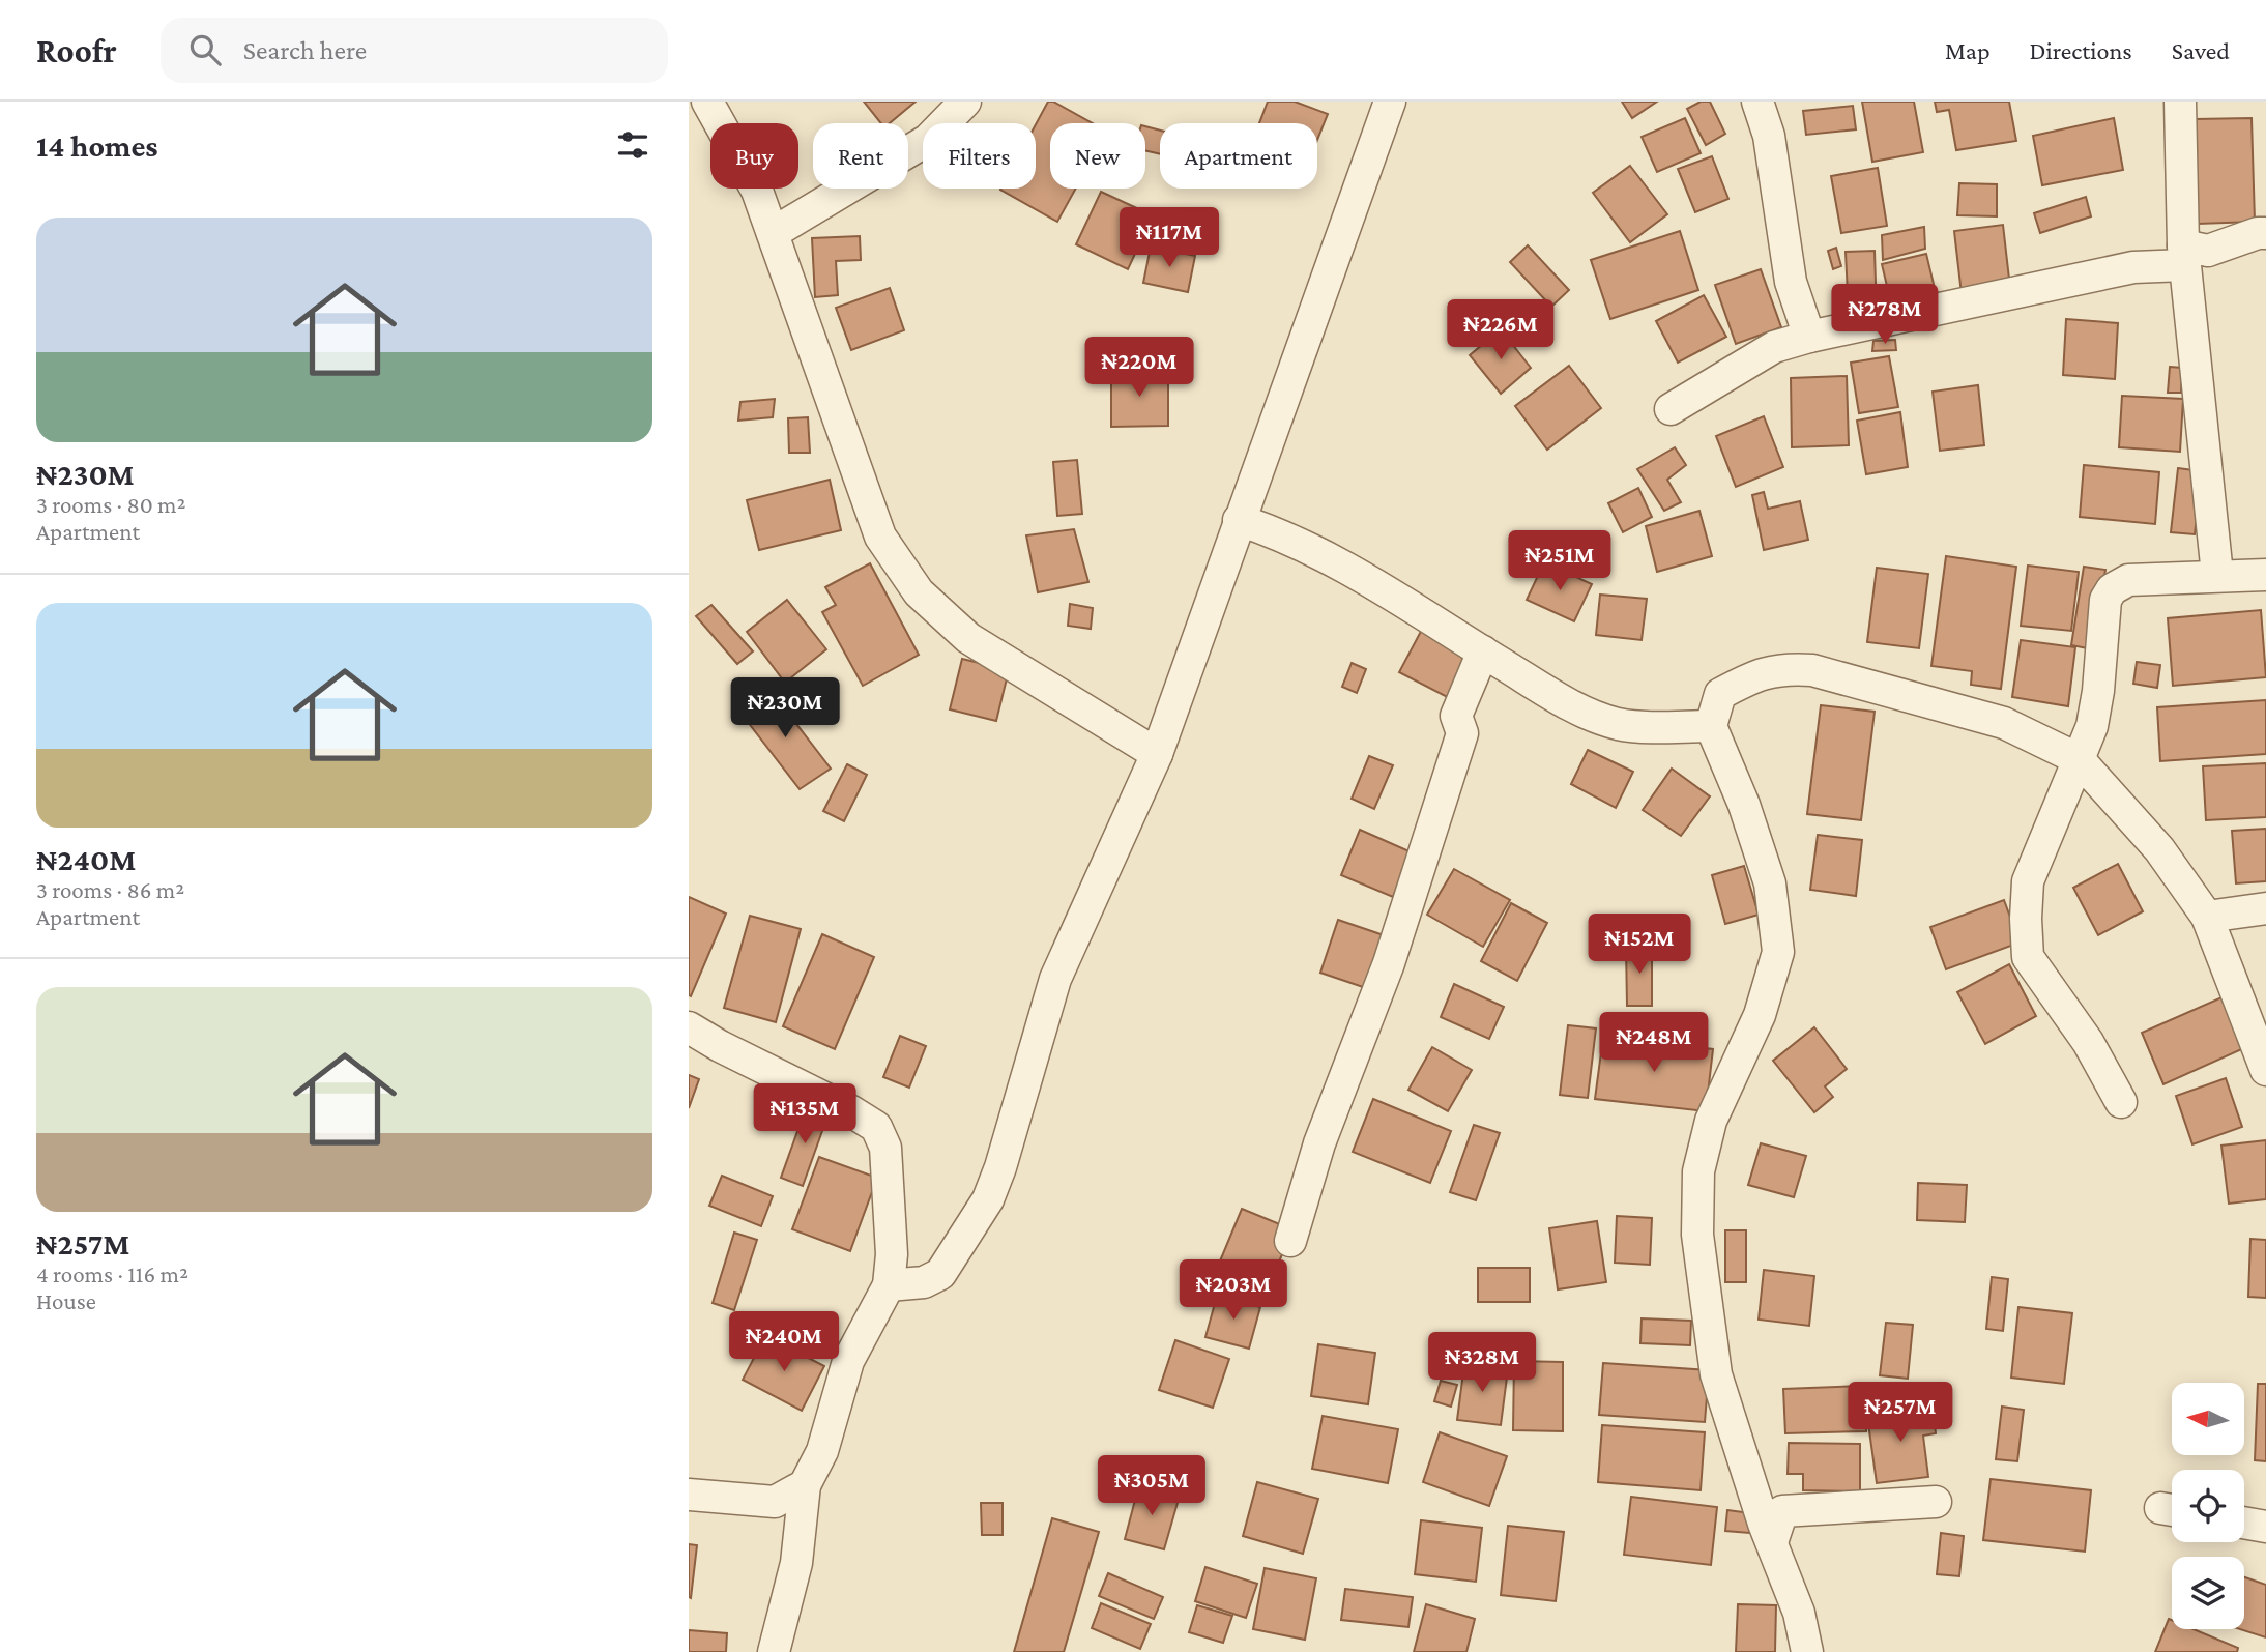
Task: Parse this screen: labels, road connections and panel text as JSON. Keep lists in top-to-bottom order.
{
  "north": "left",
  "page": {
    "header": "Roofr",
    "search": "Search here",
    "nav": ["Map", "Directions", "Saved"],
    "heading": "14 homes",
    "chip": [
      "Buy",
      "Rent",
      "Filters",
      "New",
      "Apartment"
    ],
    "list": [
      {
        "name": "₦230M",
        "note": "3 rooms · 80 m² · Apartment"
      },
      {
        "name": "₦240M",
        "note": "3 rooms · 86 m² · Apartment"
      },
      {
        "name": "₦257M",
        "note": "4 rooms · 116 m² · House"
      }
    ],
    "price": [
      "₦117M",
      "₦278M",
      "₦226M",
      "₦220M",
      "₦251M",
      "₦230M",
      "₦152M",
      "₦248M",
      "₦135M",
      "₦203M",
      "₦240M",
      "₦328M",
      "₦257M",
      "₦305M"
    ]
  }
}
